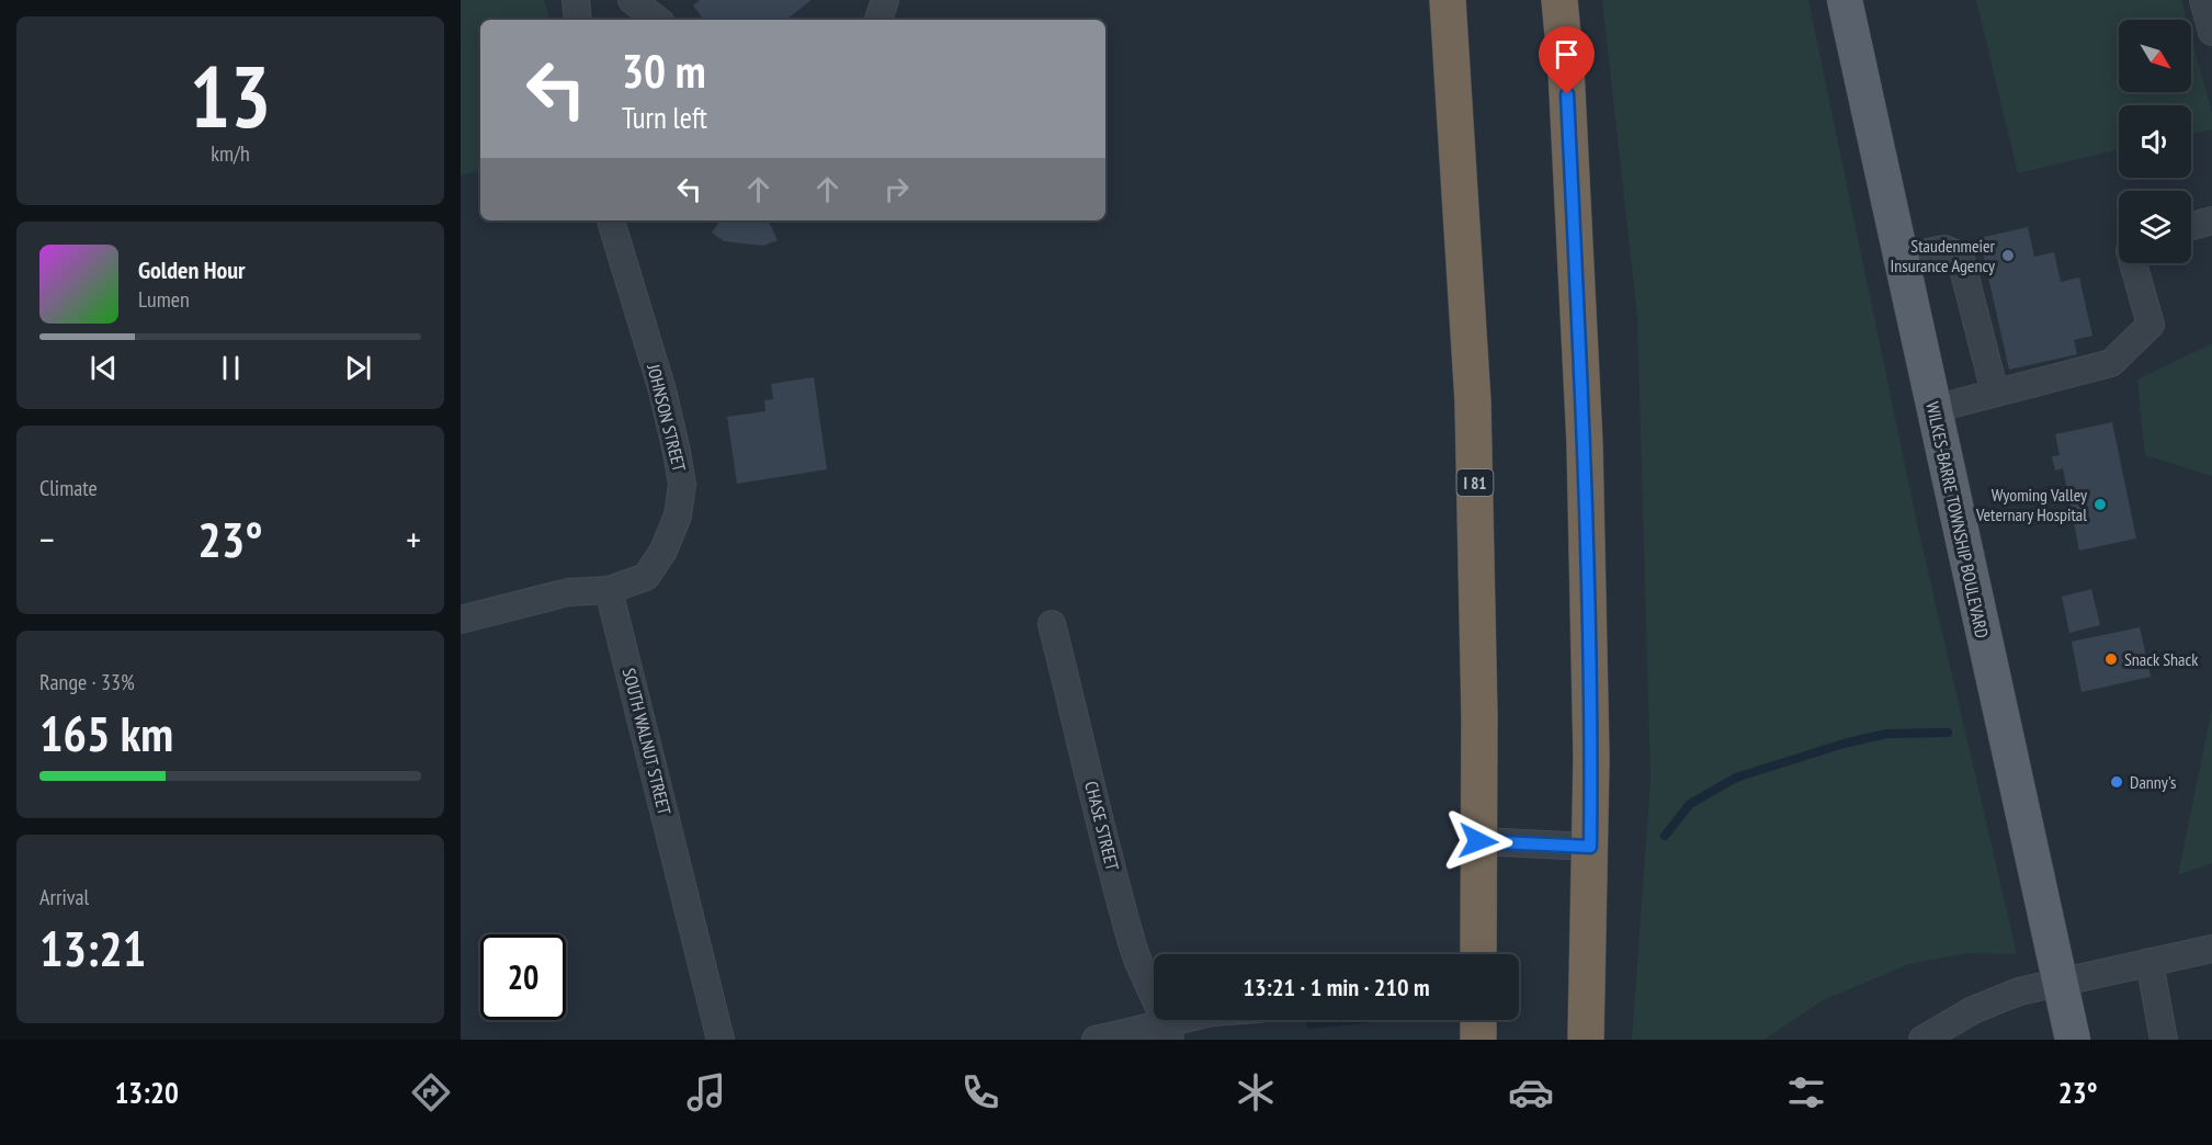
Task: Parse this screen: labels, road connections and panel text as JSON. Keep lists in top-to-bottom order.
{
  "streets": {
    "highway": ["I 81"],
    "main road": ["WILKES-BARRE TOWNSHIP BOULEVARD"],
    "street": ["JOHNSON STREET", "SOUTH WALNUT STREET", "CHASE STREET"]
  },
  "crossings": [
    ["JOHNSON STREET", "SOUTH WALNUT STREET"]
  ],
  "places": [
    "Staudenmeier Insurance Agency",
    "Wyoming Valley Veternary Hospital",
    "Snack Shack",
    "Danny's"
  ],
  "north": "bottom right",
  "page": {
    "tile": [
      ["13", "km/h"],
      "Climate",
      ["Range · 33%", "165 km"],
      ["Arrival", "13:21"]
    ],
    "turn": ["30 m", "Turn left"],
    "song": ["Golden Hour", "Lumen"],
    "heat": ["−", "23°", "+"],
    "limit": "20",
    "trip": "13:21 · 1 min · 210 m",
    "tabs": ["13:20", "23°"]
  }
}
